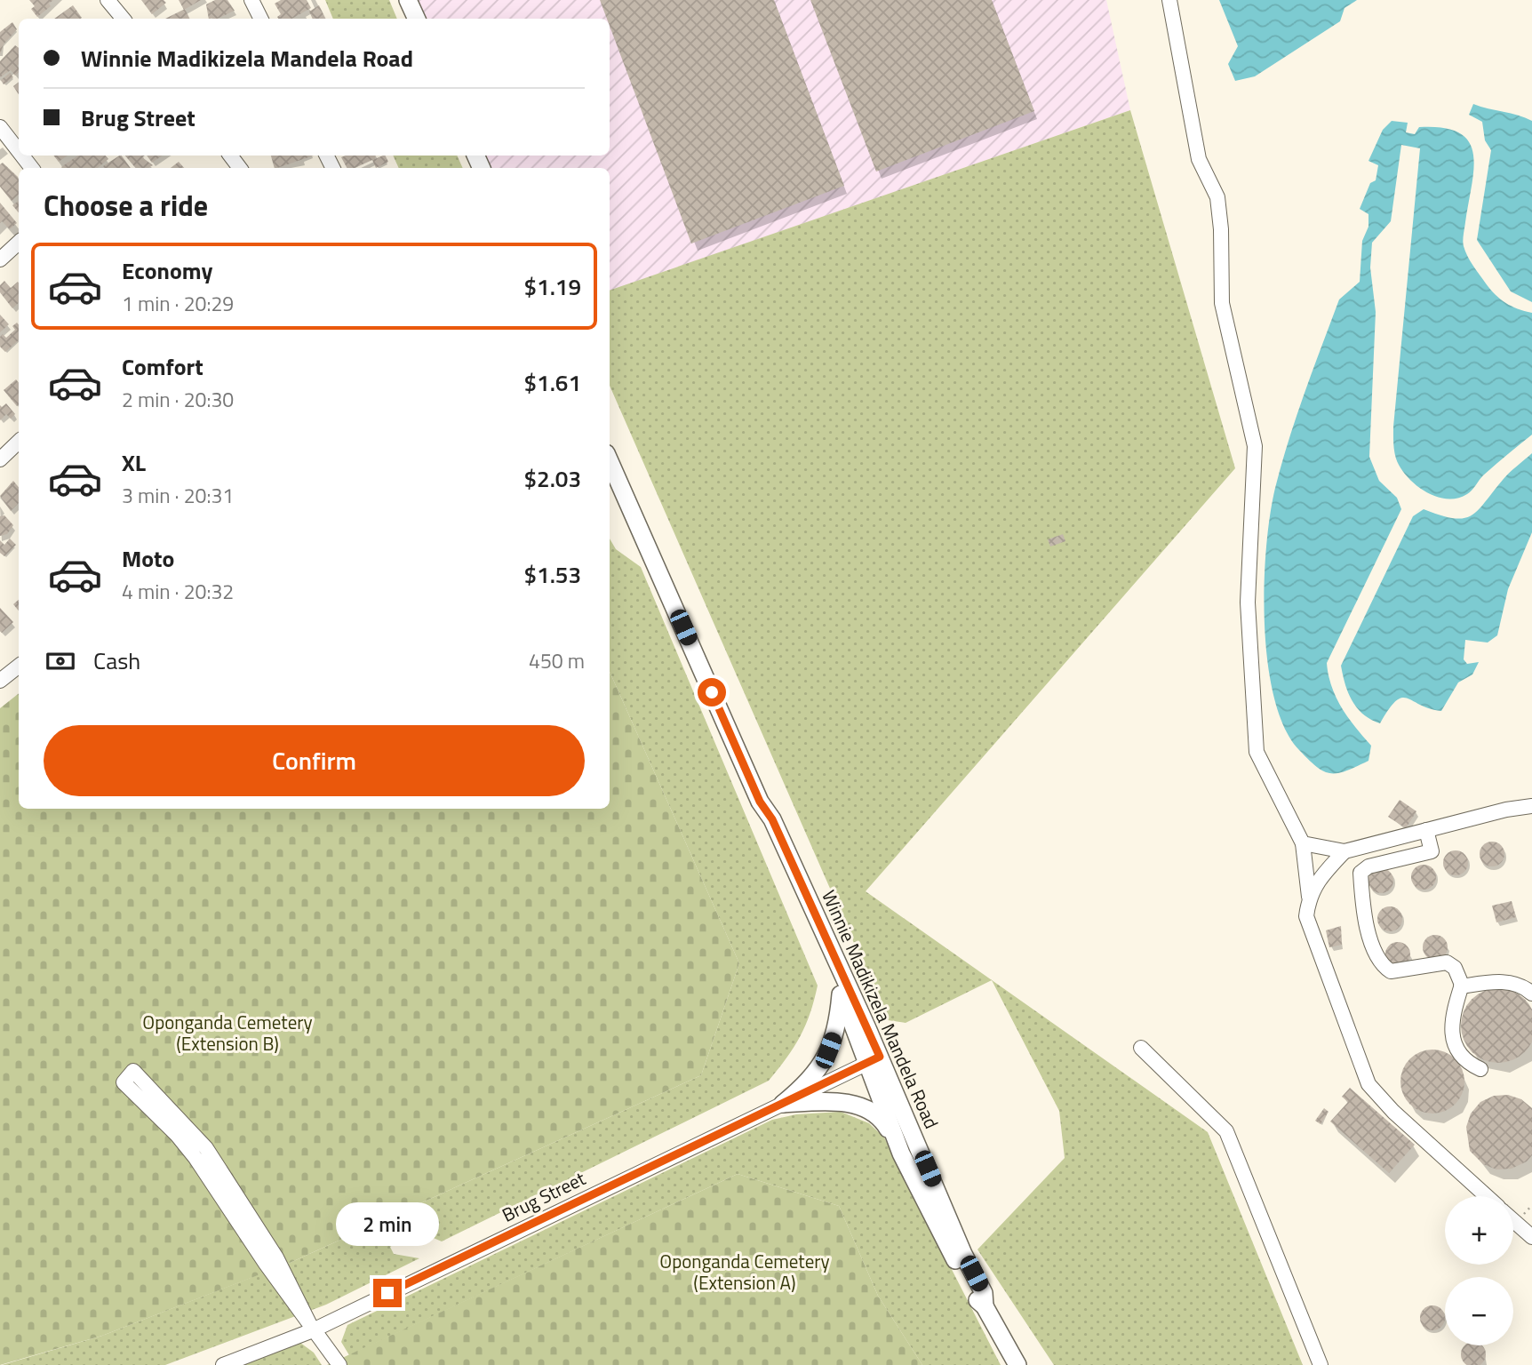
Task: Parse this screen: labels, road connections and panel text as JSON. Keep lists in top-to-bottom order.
{
  "streets": {
    "main road": ["Winnie Madikizela Mandela Road"],
    "street": ["Brug Street"]
  },
  "crossings": [
    ["Winnie Madikizela Mandela Road", "Brug Street"]
  ],
  "parks": ["Oponganda Cemetery (Extension B)", "Oponganda Cemetery (Extension A)"],
  "page": {
    "banner": ["Winnie Madikizela Mandela Road", "Brug Street"],
    "heading": "Choose a ride",
    "list": [
      {
        "name": "Economy",
        "note": "1 min · 20:29",
        "value": "$1.19"
      },
      {
        "name": "Comfort",
        "note": "2 min · 20:30",
        "value": "$1.61"
      },
      {
        "name": "XL",
        "note": "3 min · 20:31",
        "value": "$2.03"
      },
      {
        "name": "Moto",
        "note": "4 min · 20:32",
        "value": "$1.53"
      }
    ],
    "pay": ["Cash", "450 m"],
    "buttons": "Confirm",
    "map_buttons": ["+", "−"],
    "bubble": "2 min"
  }
}
